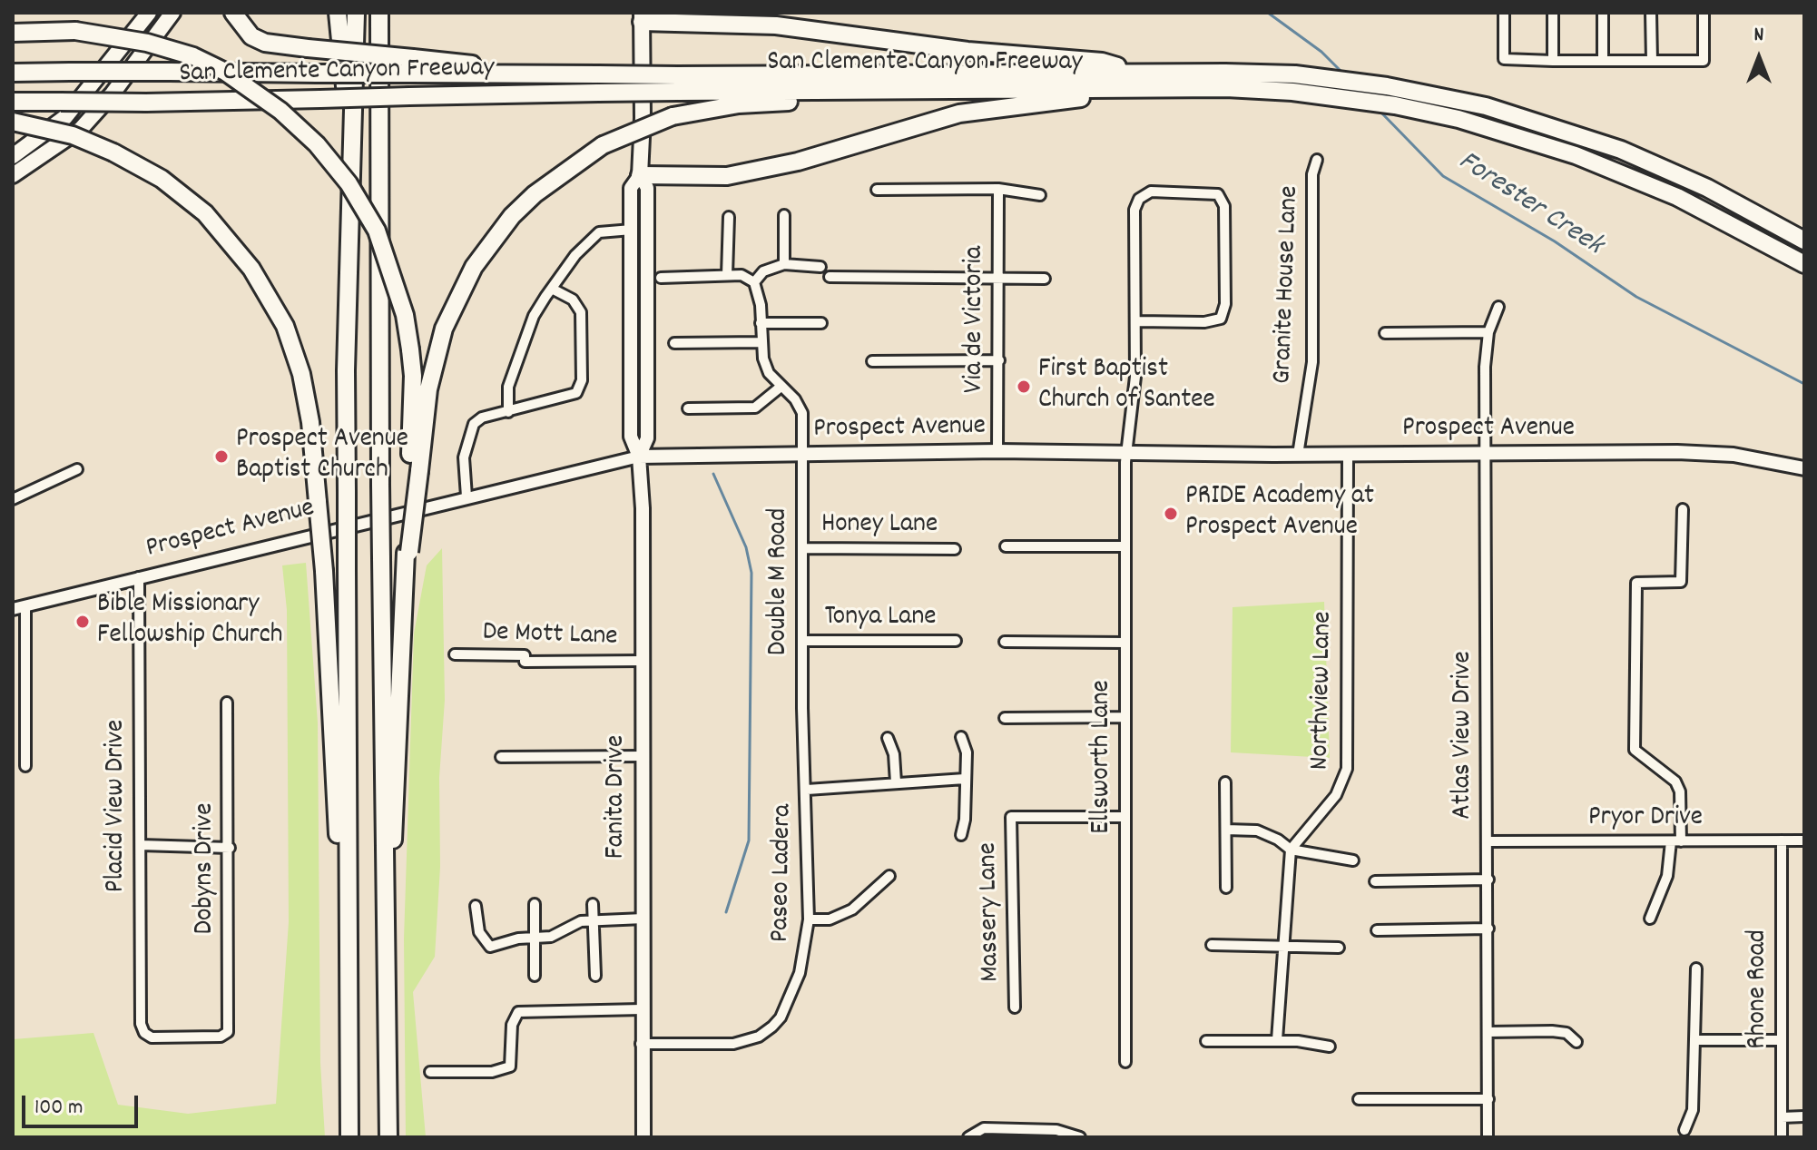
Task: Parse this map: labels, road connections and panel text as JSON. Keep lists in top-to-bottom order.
{
  "streets": {
    "highway": ["San Clemente Canyon Freeway"],
    "main road": ["Prospect Avenue", "Fanita Drive"],
    "street": [
      "Granite House Lane",
      "Via de Victoria",
      "Honey Lane",
      "Double M Road",
      "Tonya Lane",
      "De Mott Lane",
      "Northview Lane",
      "Atlas View Drive",
      "Ellsworth Lane",
      "Placid View Drive",
      "Pryor Drive",
      "Dobyns Drive",
      "Paseo Ladera",
      "Massery Lane",
      "Rhone Road"
    ]
  },
  "crossings": [
    ["Granite House Lane", "Prospect Avenue"],
    ["Via de Victoria", "Prospect Avenue"],
    ["Prospect Avenue", "Double M Road"],
    ["Prospect Avenue", "Northview Lane"],
    ["Prospect Avenue", "Atlas View Drive"],
    ["Prospect Avenue", "Ellsworth Lane"],
    ["Prospect Avenue", "Fanita Drive"],
    ["Prospect Avenue", "Placid View Drive"],
    ["Honey Lane", "Double M Road"],
    ["Double M Road", "Tonya Lane"],
    ["Double M Road", "Paseo Ladera"],
    ["De Mott Lane", "Fanita Drive"],
    ["Atlas View Drive", "Pryor Drive"],
    ["Ellsworth Lane", "Massery Lane"],
    ["Fanita Drive", "Paseo Ladera"],
    ["Placid View Drive", "Dobyns Drive"],
    ["Pryor Drive", "Rhone Road"]
  ],
  "water": ["Forester Creek"],
  "places": [
    "First Baptist Church of Santee",
    "Prospect Avenue Baptist Church",
    "PRIDE Academy at Prospect Avenue",
    "Bible Missionary Fellowship Church"
  ],
  "scale_bar": "100 m",
  "north": "top"
}
